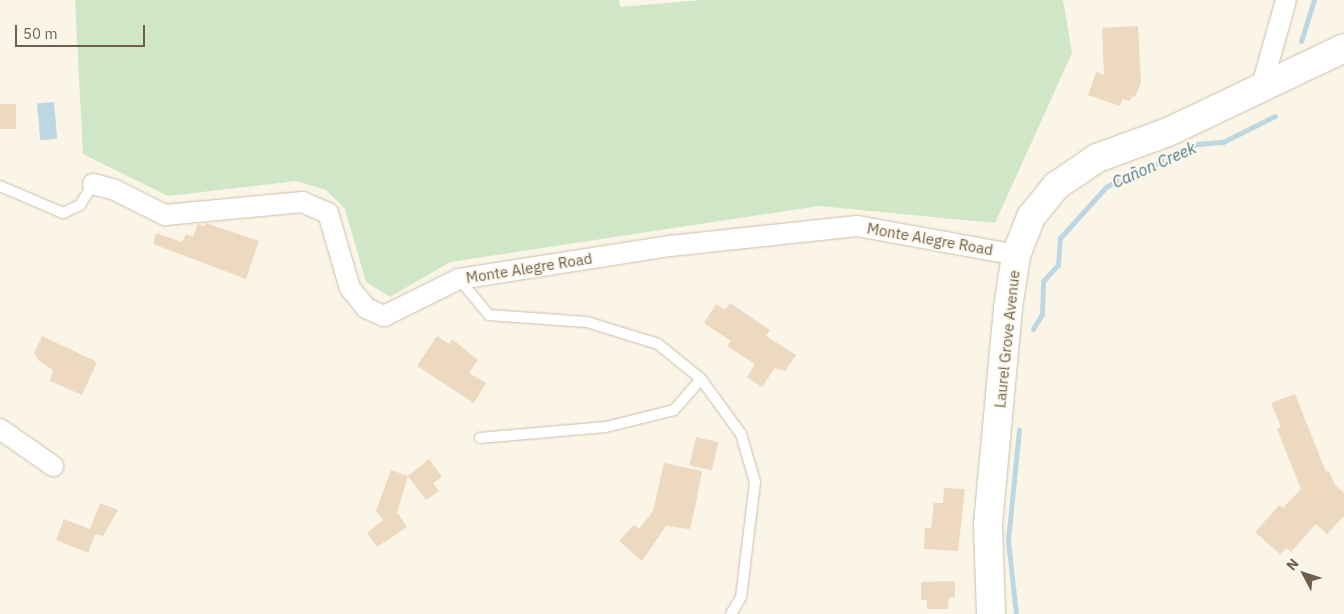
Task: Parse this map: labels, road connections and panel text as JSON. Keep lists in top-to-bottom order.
{
  "streets": {
    "street": ["Monte Alegre Road", "Laurel Grove Avenue"]
  },
  "crossings": [
    ["Monte Alegre Road", "Laurel Grove Avenue"]
  ],
  "water": ["Cañon Creek"],
  "scale_bar": "50 m",
  "north": "top left"
}
